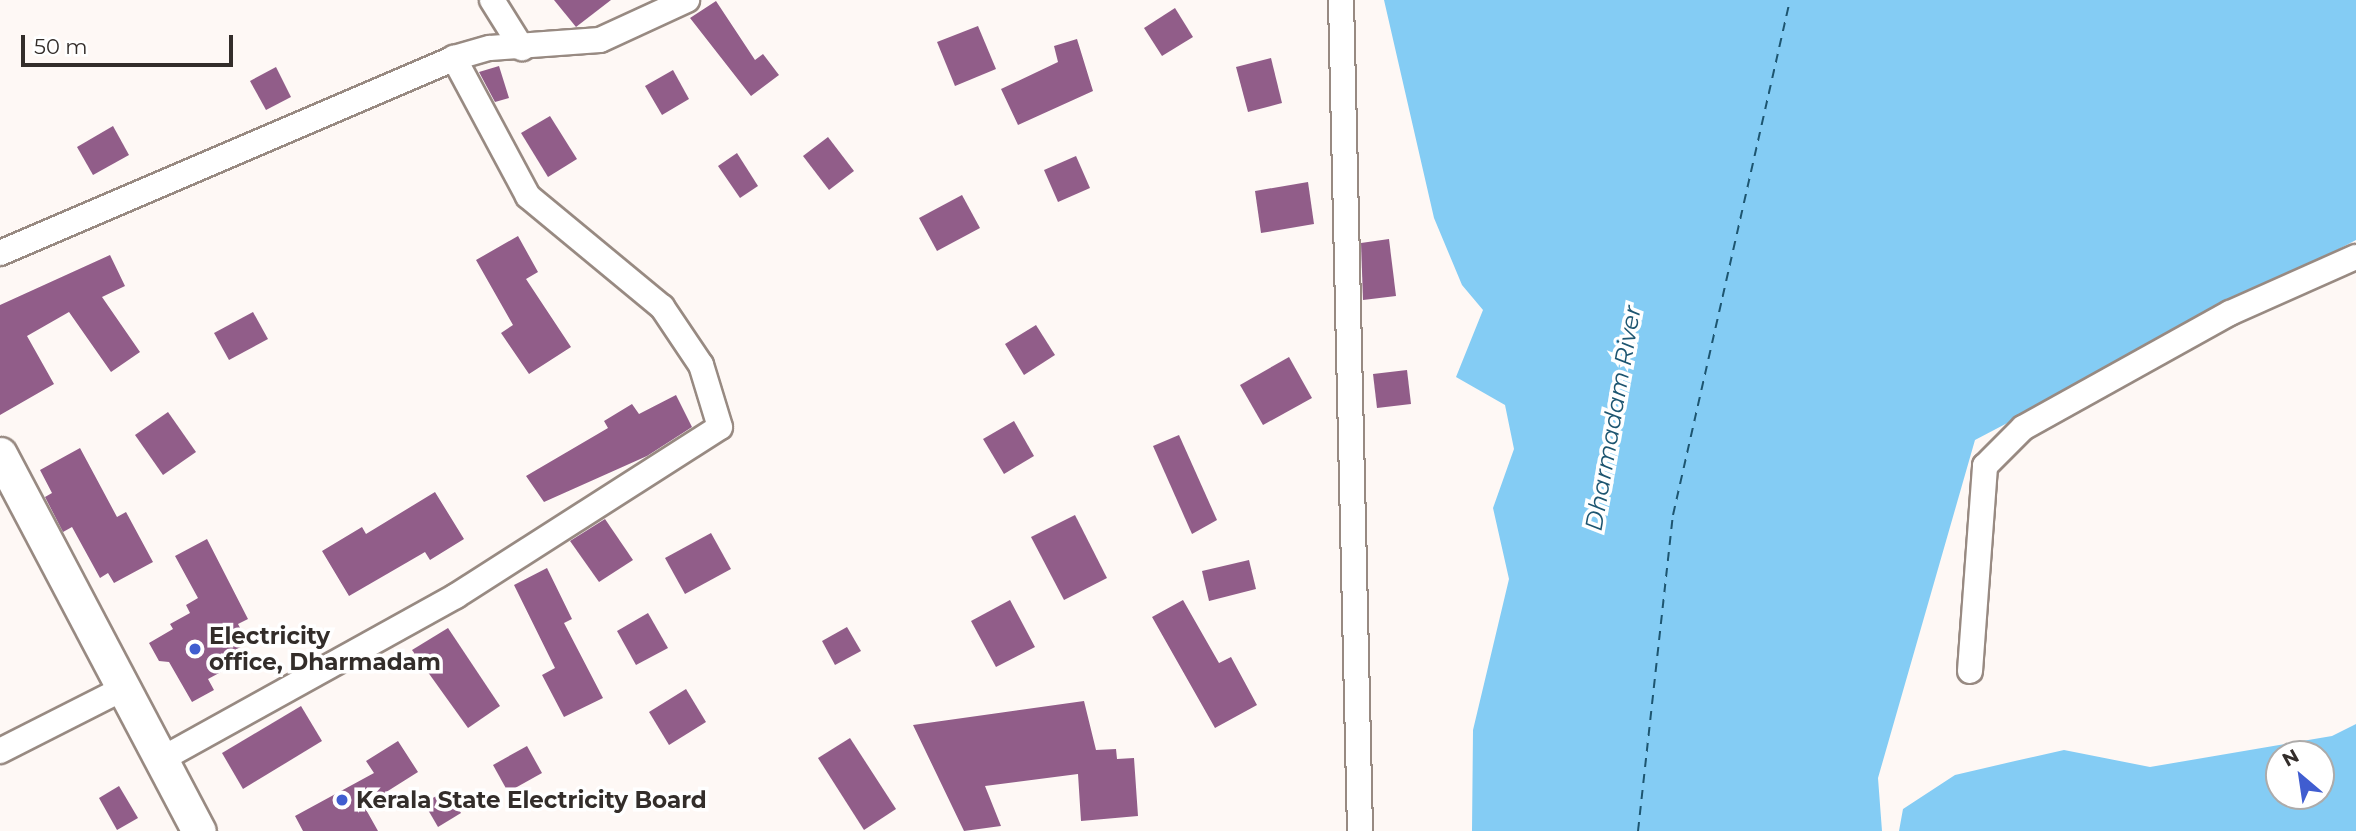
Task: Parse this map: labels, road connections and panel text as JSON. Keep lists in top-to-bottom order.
{
  "water": ["Dharmadam River"],
  "places": ["Electricity office, Dharmadam", "Kerala State Electricity Board"],
  "scale_bar": "50 m",
  "north": "top left"
}
